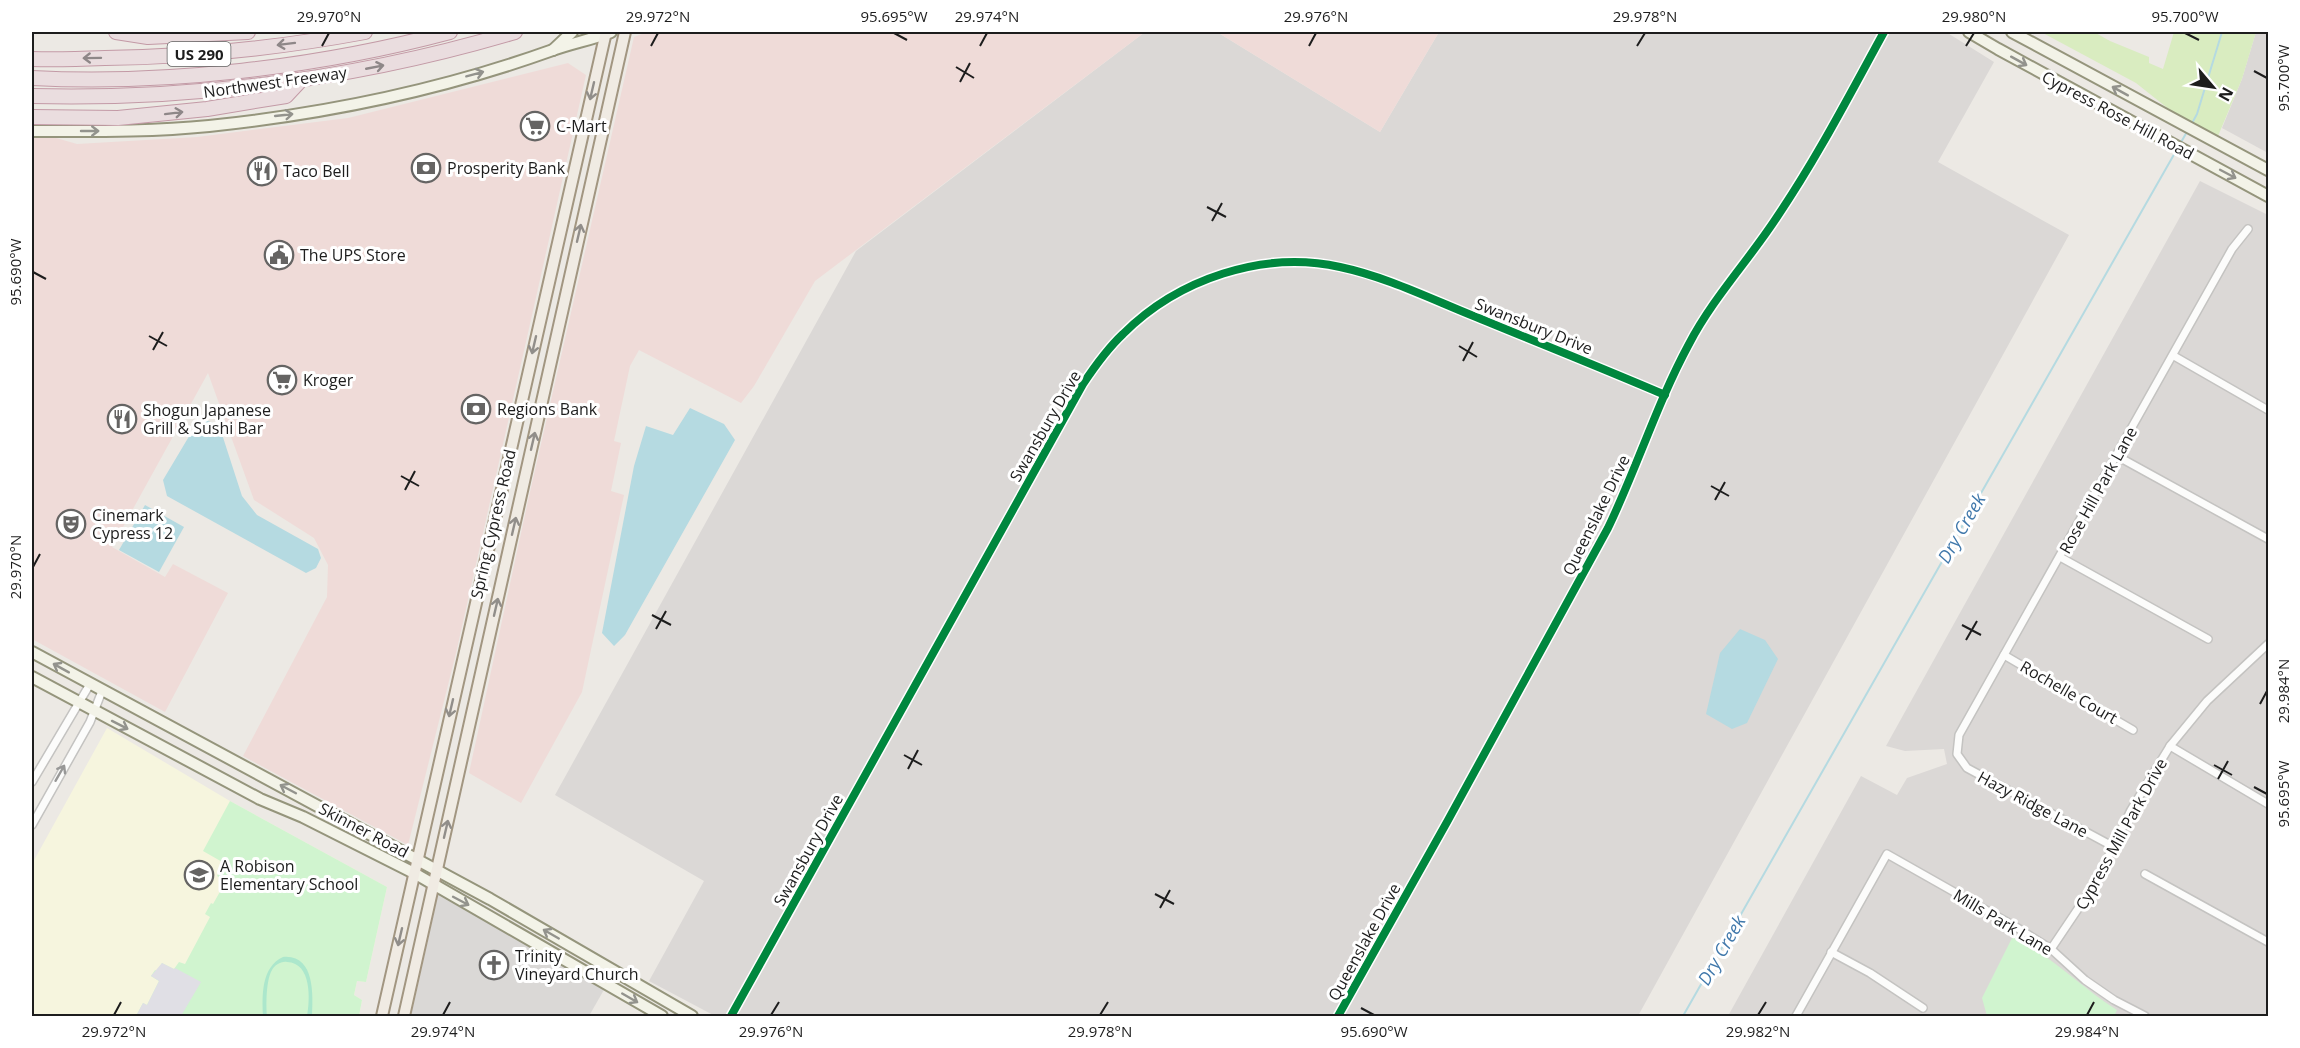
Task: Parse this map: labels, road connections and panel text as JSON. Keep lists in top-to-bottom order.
{
  "streets": {
    "highway": ["US 290", "Northwest Freeway"],
    "main road": ["Spring Cypress Road"],
    "street": [
      "Cypress Rose Hill Road",
      "Swansbury Drive",
      "Rose Hill Park Lane",
      "Queenslake Drive",
      "Rochelle Court",
      "Hazy Ridge Lane",
      "Skinner Road",
      "Cypress Mill Park Drive",
      "Mills Park Lane"
    ]
  },
  "crossings": [
    ["Swansbury Drive", "Queenslake Drive"],
    ["Rose Hill Park Lane", "Rochelle Court"],
    ["Rose Hill Park Lane", "Hazy Ridge Lane"],
    ["Spring Cypress Road", "Skinner Road"],
    ["Hazy Ridge Lane", "Cypress Mill Park Drive"],
    ["Cypress Mill Park Drive", "Mills Park Lane"]
  ],
  "water": ["Dry Creek"],
  "places": {
    "supermarket": ["C-Mart", "Kroger"],
    "bank": ["Prosperity Bank", "Regions Bank"],
    "restaurant": ["Taco Bell", "Shogun Japanese Grill & Sushi Bar"],
    "public building": ["The UPS Store"],
    "theatre": ["Cinemark Cypress 12"],
    "school or university": ["A Robison Elementary School"],
    "church": ["Trinity Vineyard Church"]
  },
  "north": "bottom right",
  "coordinates": [
    "29.970°N",
    "29.972°N",
    "95.695°W",
    "29.974°N",
    "29.976°N",
    "29.978°N",
    "29.980°N",
    "95.700°W",
    "95.690°W",
    "29.984°N",
    "29.982°N"
  ]
}
